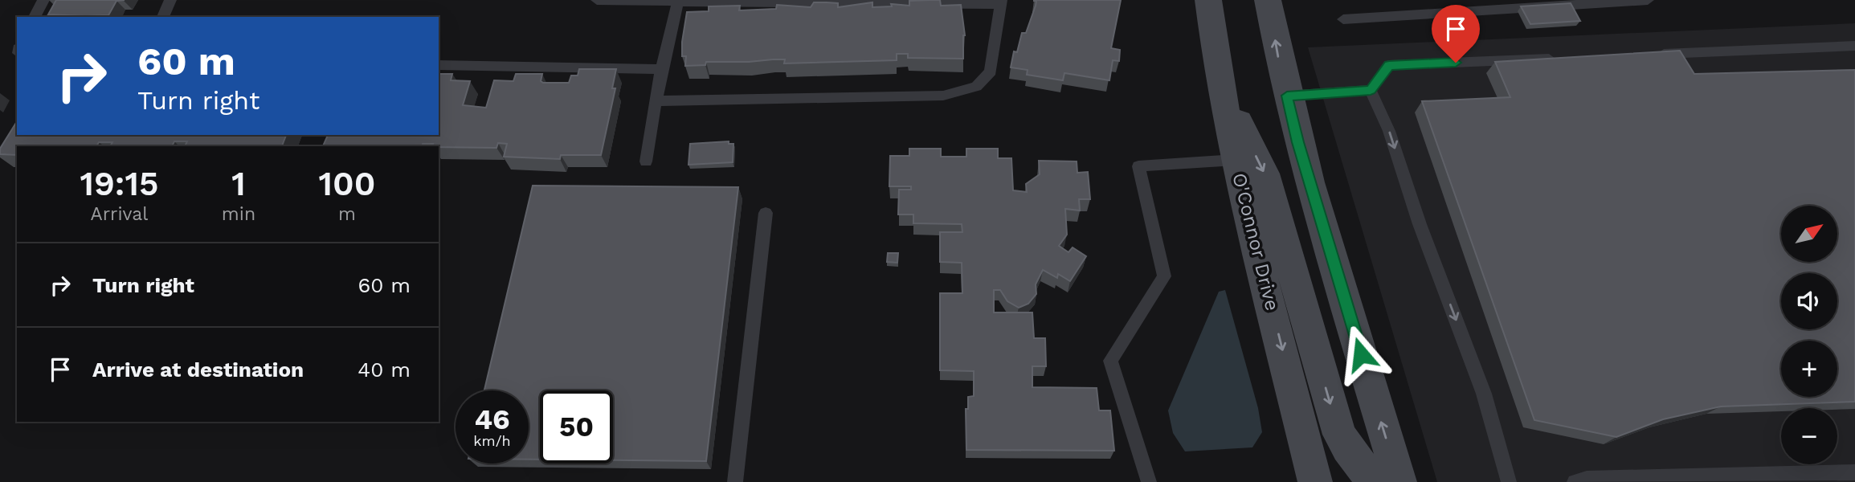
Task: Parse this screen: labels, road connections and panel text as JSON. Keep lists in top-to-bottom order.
{
  "streets": {
    "main road": ["O'Connor Drive"]
  },
  "north": "top right",
  "page": {
    "turn": ["60 m", "Turn right"],
    "eta": [
      "19:15",
      "Arrival",
      "1",
      "min",
      "100",
      "m"
    ],
    "map_buttons": ["+", "−"],
    "list": [
      {
        "name": "Turn right",
        "value": "60 m"
      },
      {
        "name": "Arrive at destination",
        "value": "40 m"
      }
    ],
    "speed": "46 km/h",
    "limit": "50"
  }
}
